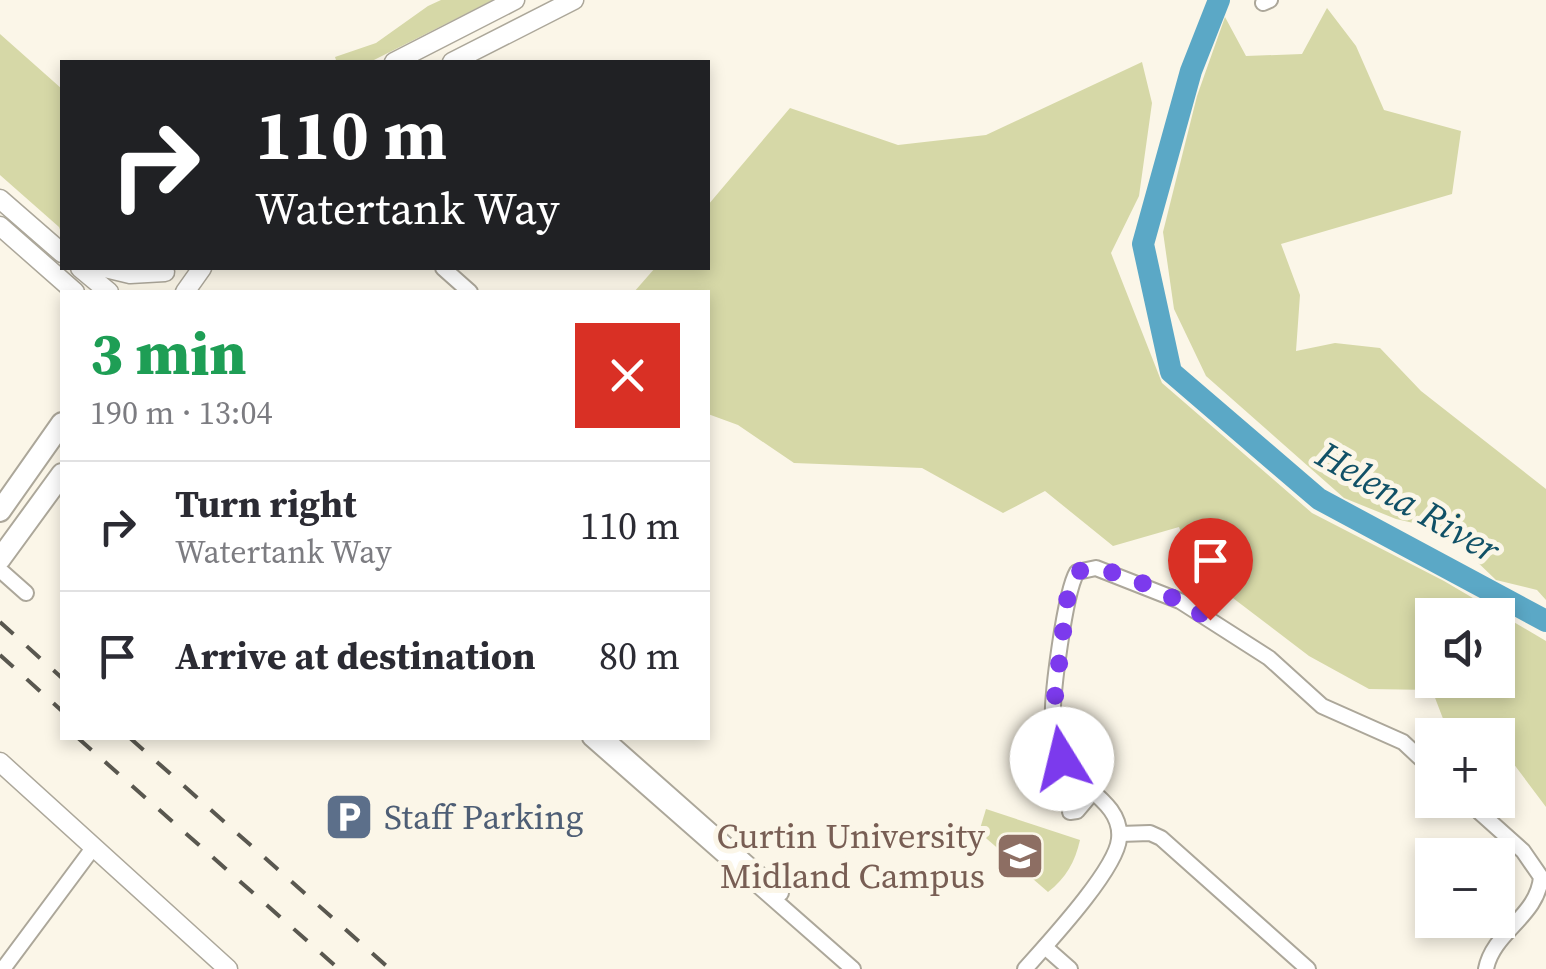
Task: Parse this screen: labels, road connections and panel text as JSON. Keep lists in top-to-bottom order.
{
  "water": ["Helena River"],
  "places": {
    "parking": ["Staff Parking"],
    "school or university": ["Curtin University Midland Campus"]
  },
  "page": {
    "turn": ["110 m", "Watertank Way"],
    "heading": ["3 min", "190 m · 13:04"],
    "list": [
      {
        "name": "Turn right",
        "note": "Watertank Way",
        "value": "110 m"
      },
      {
        "name": "Arrive at destination",
        "value": "80 m"
      }
    ],
    "map_buttons": ["+", "−"]
  }
}
